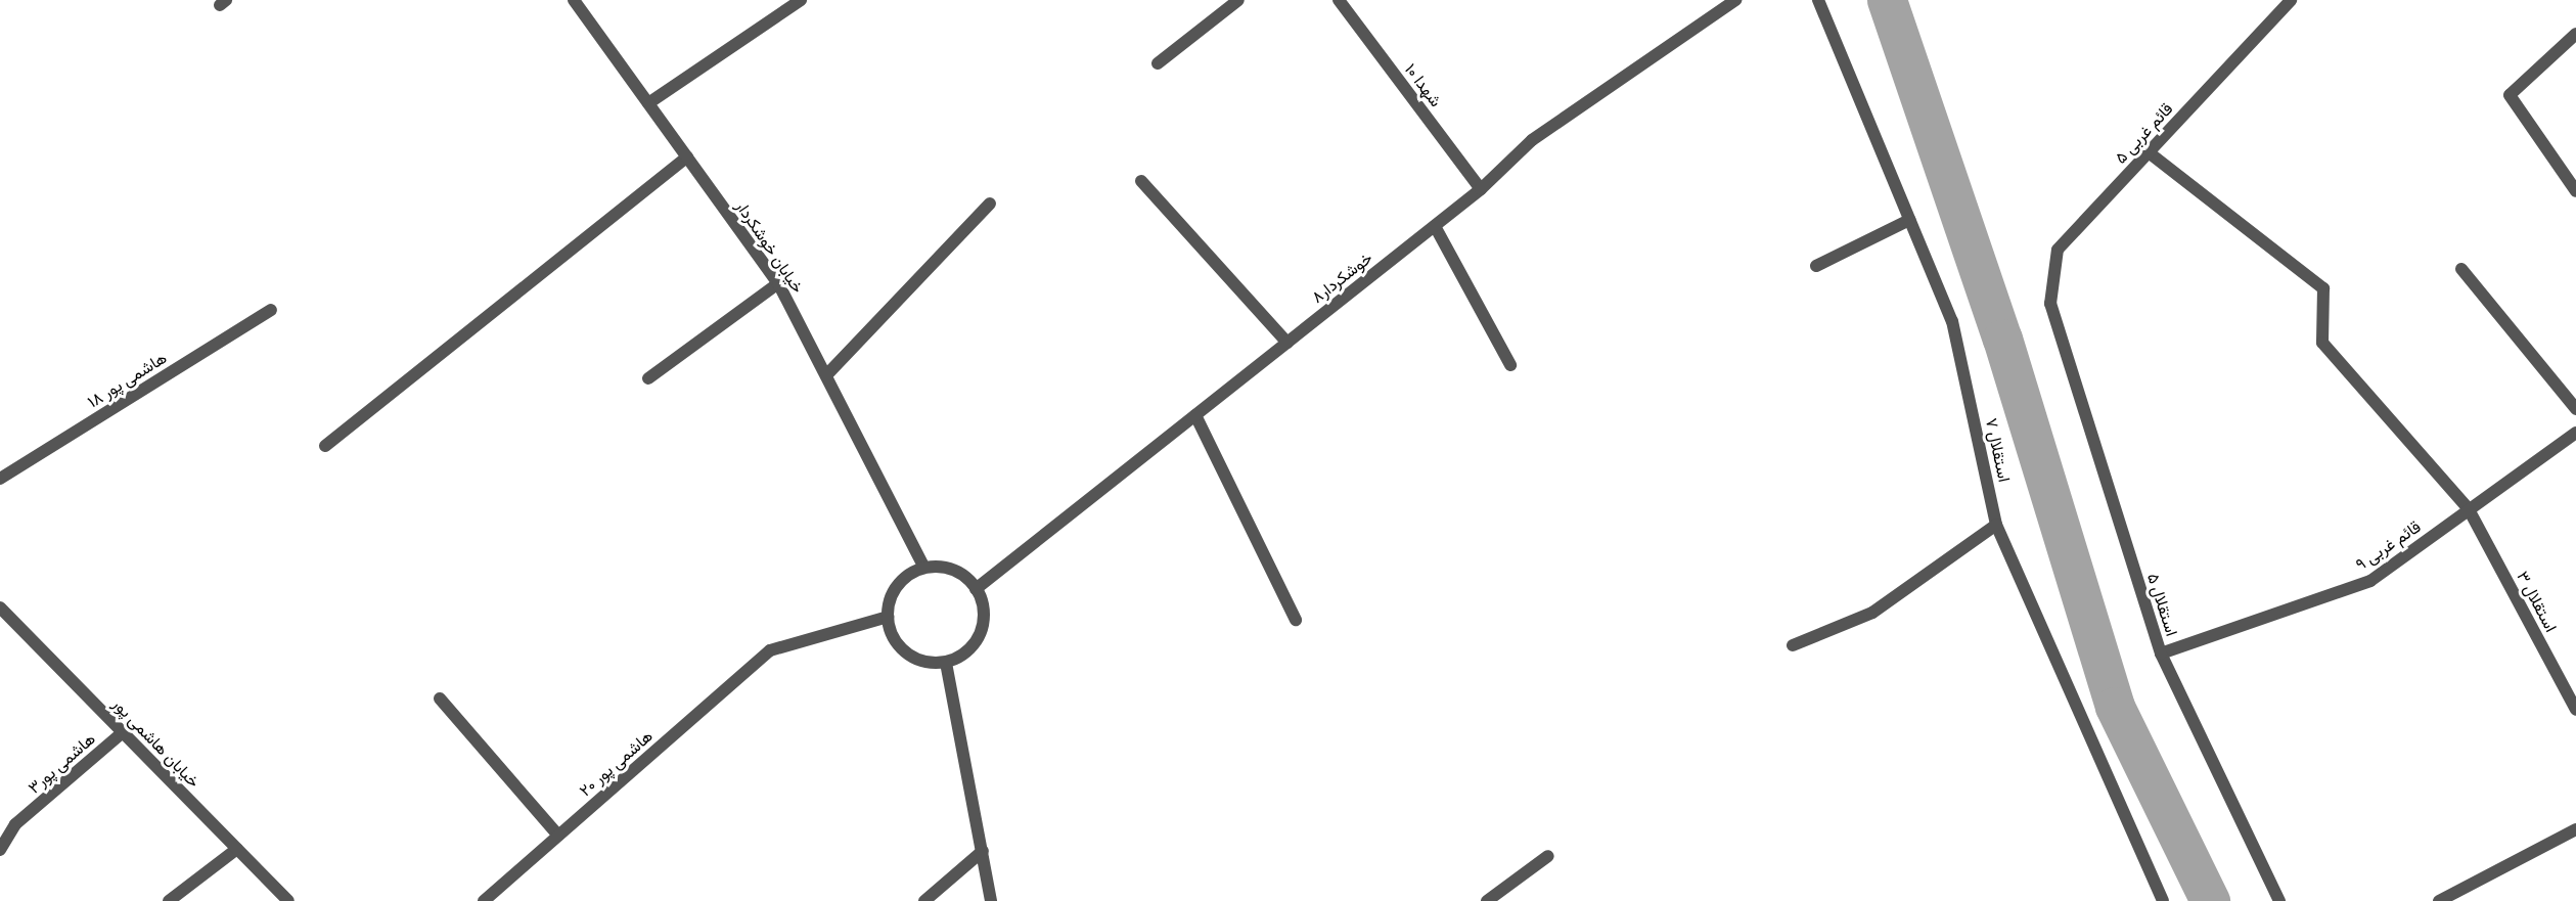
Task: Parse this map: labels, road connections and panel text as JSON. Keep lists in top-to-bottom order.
{
  "streets": {
    "street": [
      "شهدا ۱۰",
      "قائم غربی ۵",
      "خیابان خوشکردار",
      "خوشکردار۸",
      "هاشمی پور ۱۸",
      "استقلال ۷",
      "قائم غربی ۹",
      "استقلال ۳",
      "استقلال ۵",
      "خیابان هاشمی پور",
      "هاشمی پور۳",
      "هاشمی پور ۲۰"
    ]
  },
  "crossings": [
    ["شهدا ۱۰", "خوشکردار۸"],
    ["قائم غربی ۵", "استقلال ۳"],
    ["قائم غربی ۵", "استقلال ۵"],
    ["خیابان خوشکردار", "خوشکردار۸"],
    ["خیابان خوشکردار", "هاشمی پور ۲۰"],
    ["خوشکردار۸", "هاشمی پور ۲۰"],
    ["قائم غربی ۹", "استقلال ۳"],
    ["قائم غربی ۹", "استقلال ۵"],
    ["خیابان هاشمی پور", "هاشمی پور۳"]
  ]
}
